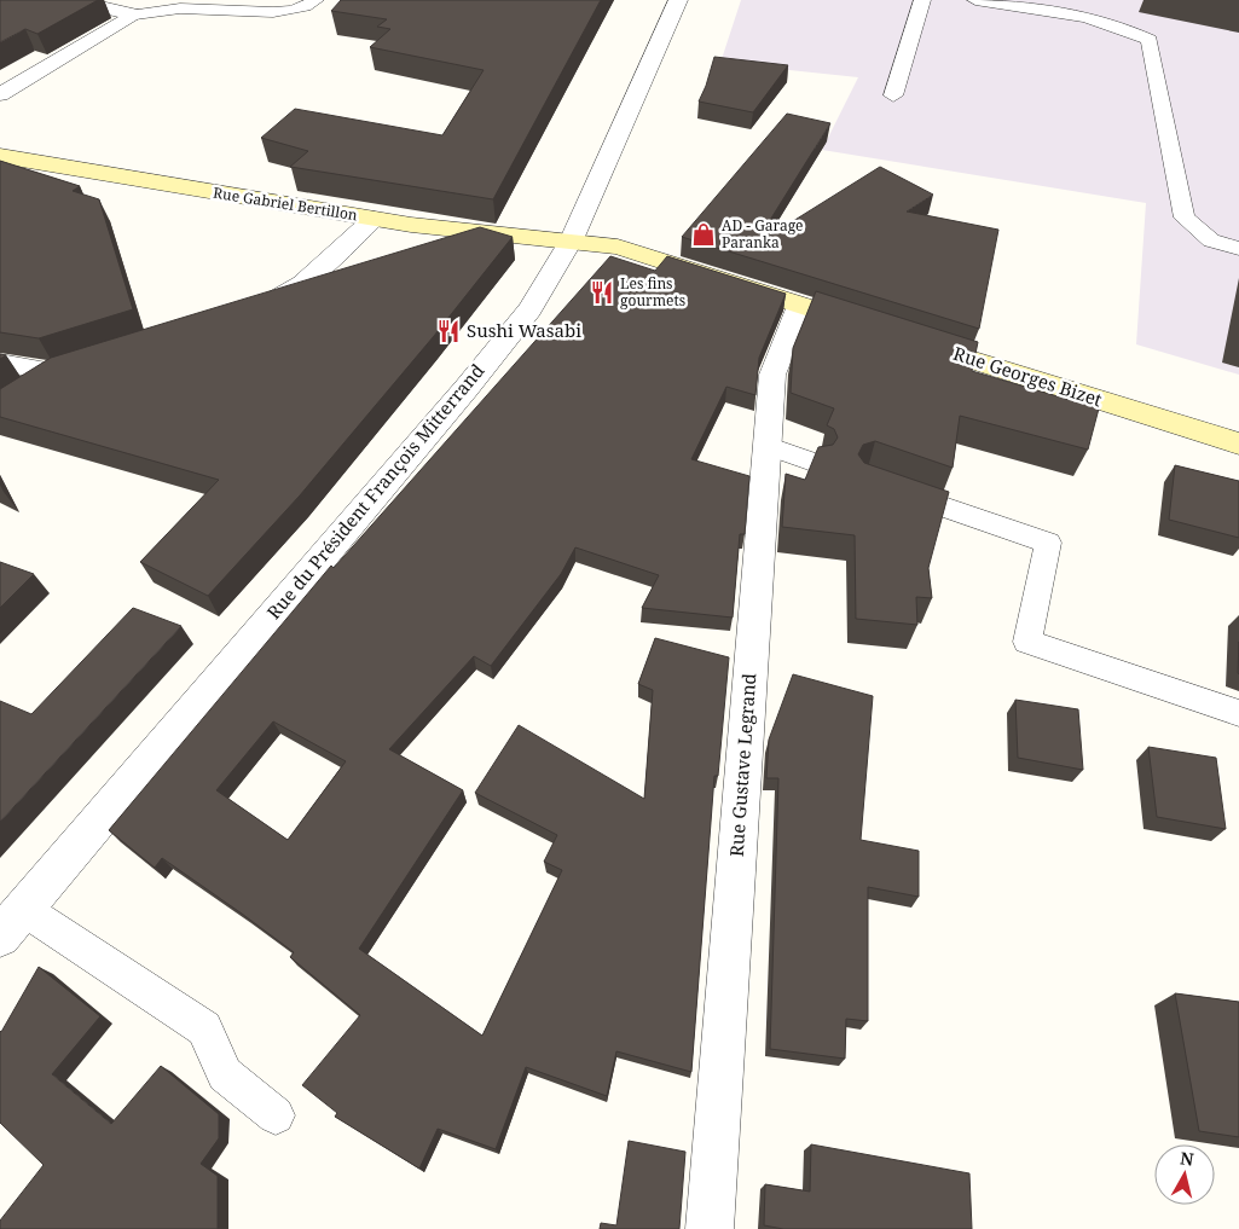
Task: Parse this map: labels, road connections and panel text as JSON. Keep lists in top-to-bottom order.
{
  "streets": {
    "main road": ["Rue Gabriel Bertillon", "Rue Georges Bizet"],
    "street": ["Rue du Président François Mitterrand", "Rue Gustave Legrand"]
  },
  "crossings": [
    ["Rue Gabriel Bertillon", "Rue Georges Bizet"],
    ["Rue Gabriel Bertillon", "Rue du Président François Mitterrand"],
    ["Rue Georges Bizet", "Rue du Président François Mitterrand"],
    ["Rue Georges Bizet", "Rue Gustave Legrand"]
  ],
  "places": {
    "shop": ["AD - Garage Paranka"],
    "restaurant": ["Les fins gourmets", "Sushi Wasabi"]
  },
  "north": "top"
}
